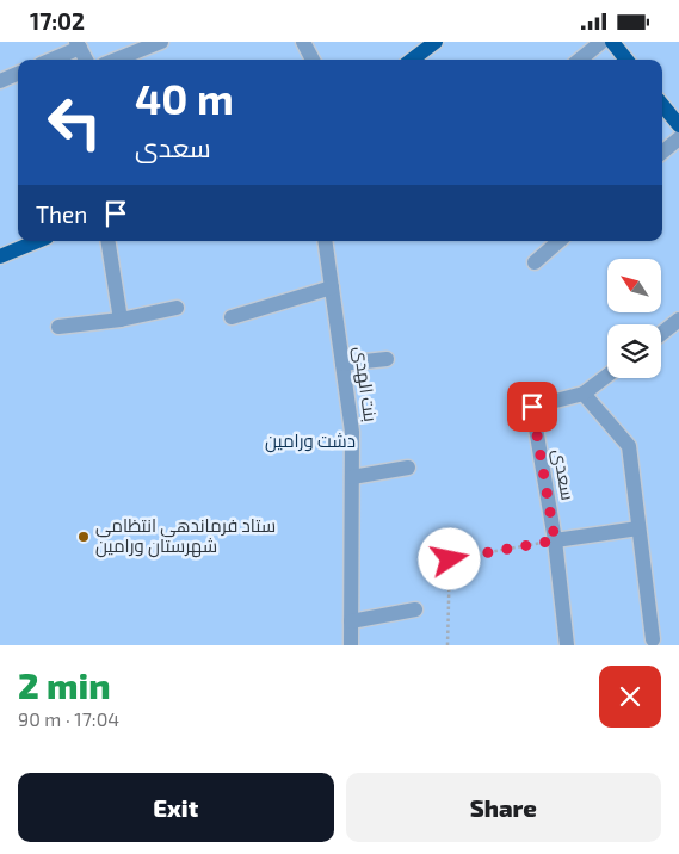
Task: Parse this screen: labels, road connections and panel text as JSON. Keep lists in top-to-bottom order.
{
  "streets": {
    "street": ["بنت الهدی", "سعدی"]
  },
  "parks": ["دشت ورامین"],
  "places": ["ستاد فرماندهی انتظامی شهرستان ورامین"],
  "north": "top left",
  "page": {
    "status": "17:02",
    "turn": ["40 m", "سعدی"],
    "then": "Then",
    "heading": ["2 min", "90 m · 17:04"],
    "buttons": ["Exit", "Share"]
  }
}
